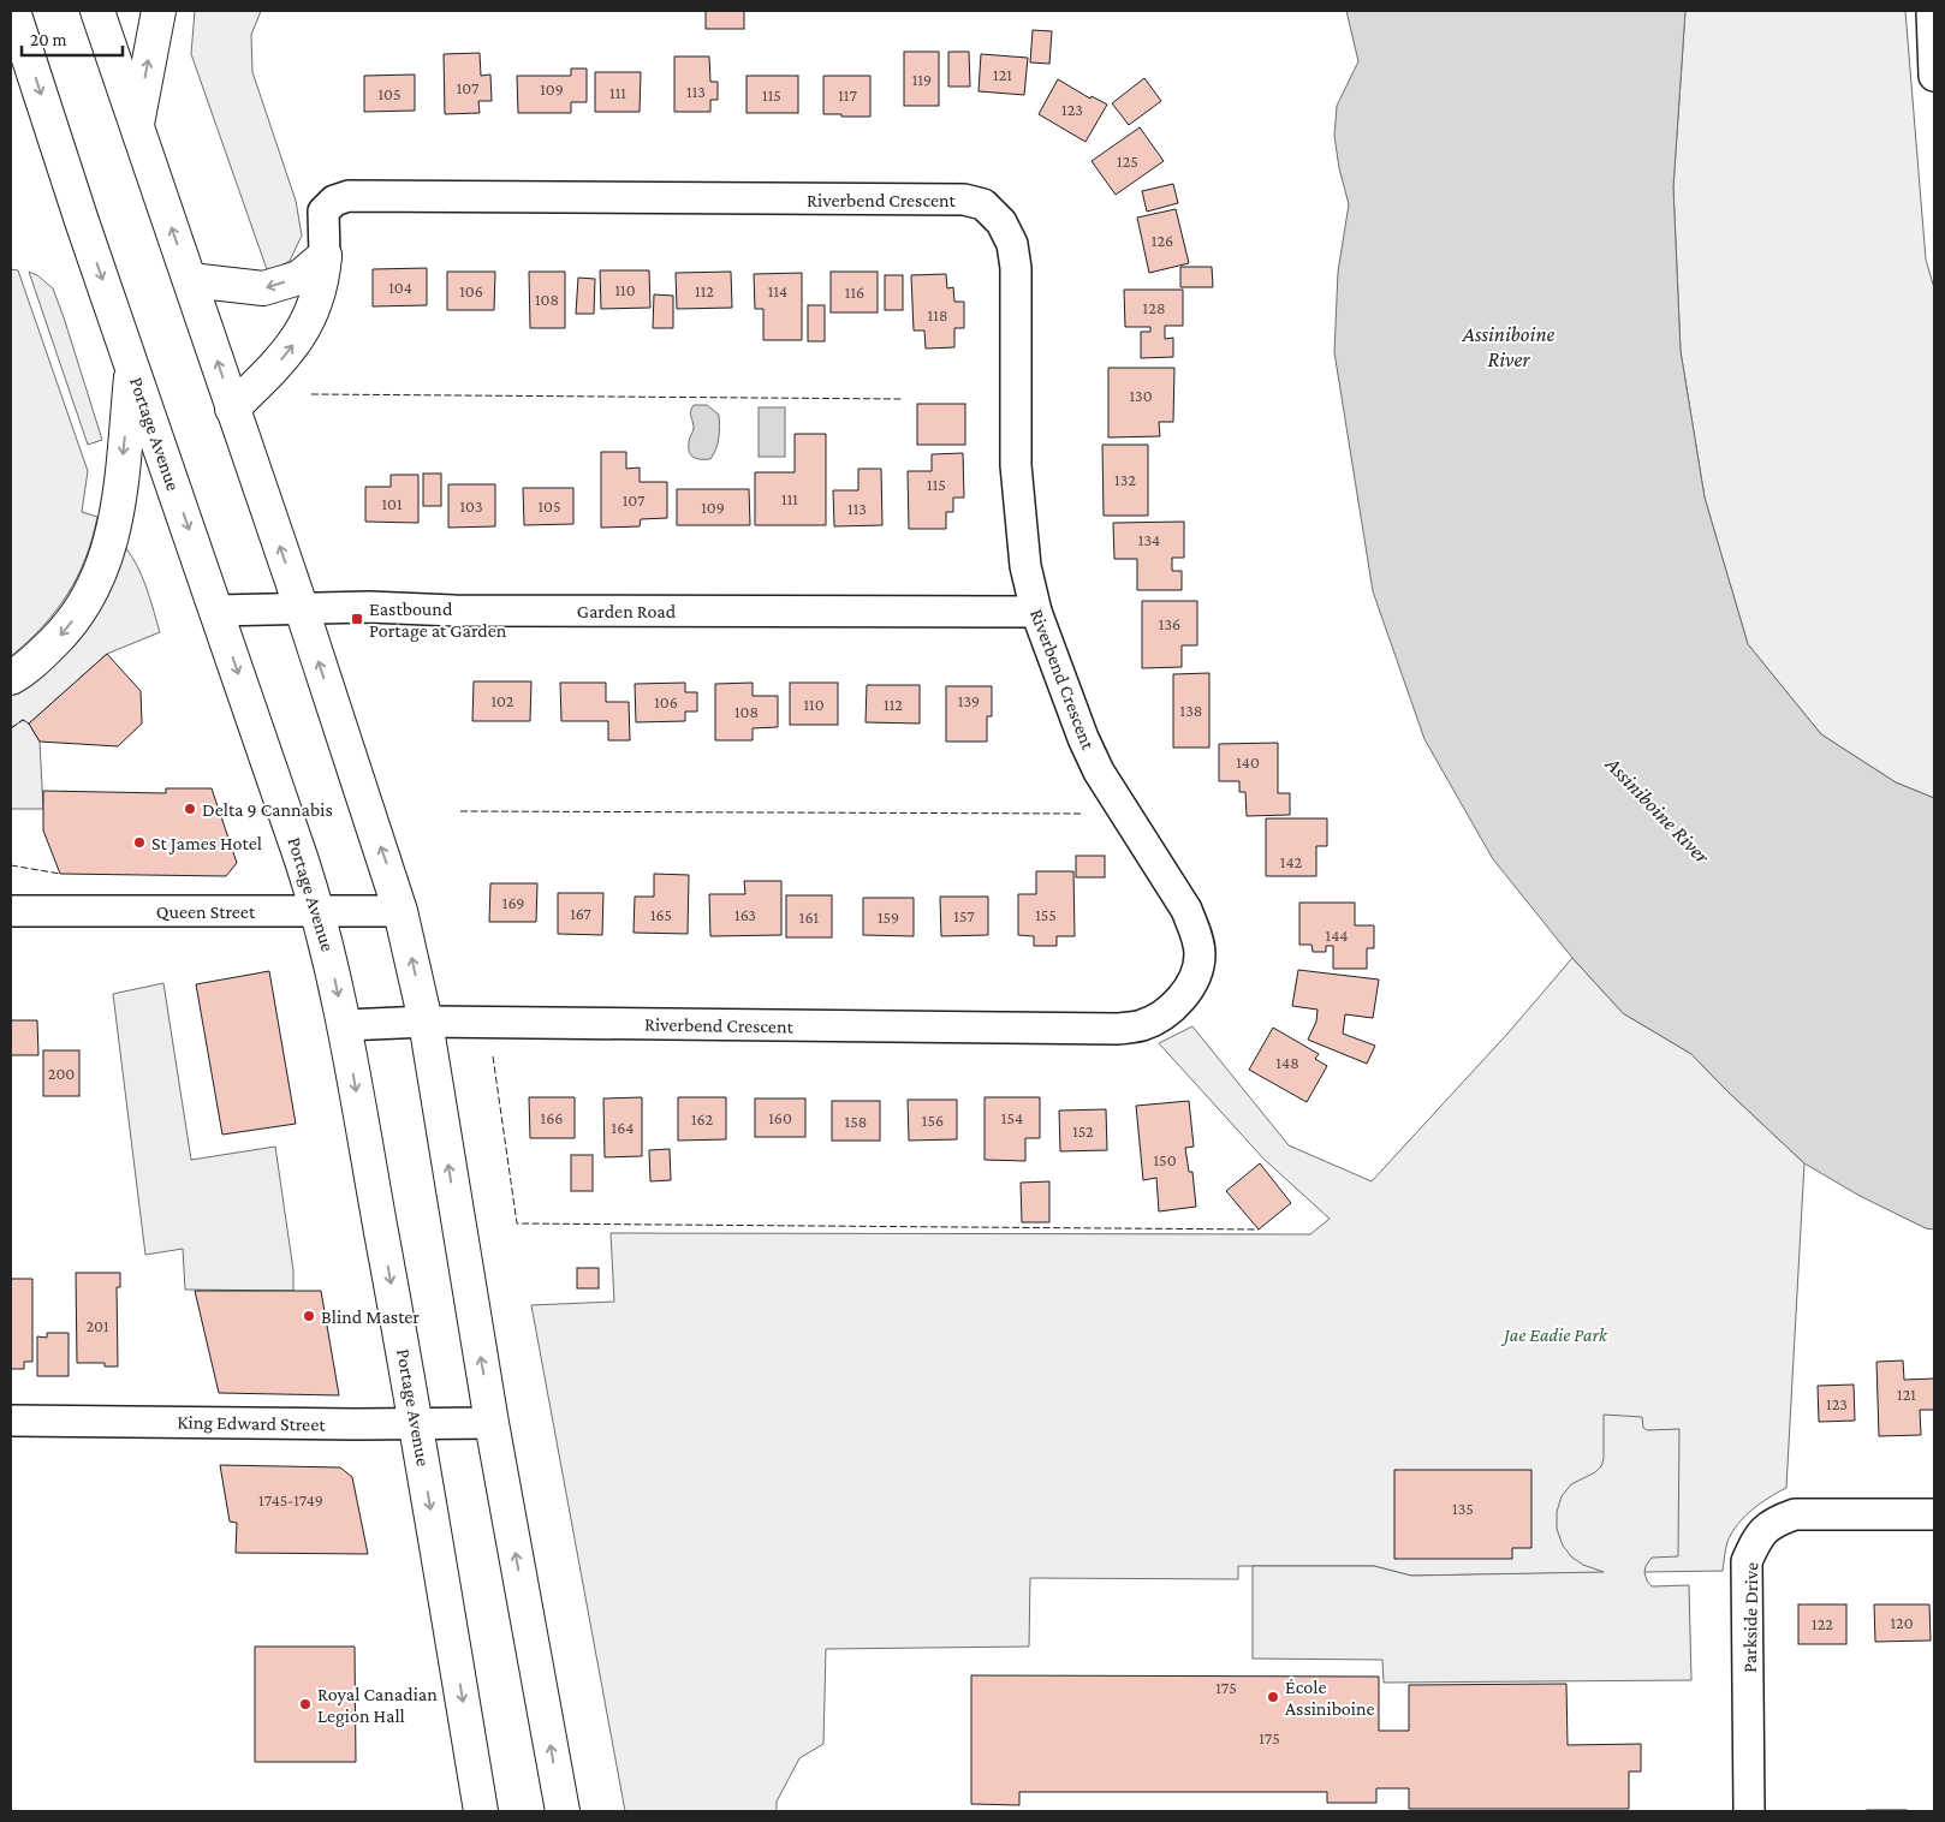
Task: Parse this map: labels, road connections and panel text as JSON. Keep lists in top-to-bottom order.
{
  "streets": {
    "highway": ["Portage Avenue"],
    "street": [
      "Riverbend Crescent",
      "Garden Road",
      "Queen Street",
      "King Edward Street",
      "Parkside Drive"
    ]
  },
  "crossings": [
    ["Riverbend Crescent", "Portage Avenue"],
    ["Riverbend Crescent", "Garden Road"],
    ["Portage Avenue", "Garden Road"],
    ["Portage Avenue", "Queen Street"],
    ["Portage Avenue", "King Edward Street"]
  ],
  "water": ["Assiniboine River"],
  "parks": ["Jae Eadie Park"],
  "places": {
    "transit": ["Eastbound Portage at Garden"],
    "other": [
      "Delta 9 Cannabis",
      "St James Hotel",
      "Blind Master",
      "École Assiniboine",
      "Royal Canadian Legion Hall"
    ]
  },
  "house_numbers": [
    "121",
    "119",
    "107",
    "109",
    "113",
    "111",
    "105",
    "115",
    "117",
    "123",
    "125",
    "126",
    "104",
    "110",
    "106",
    "112",
    "114",
    "116",
    "108",
    "128",
    "118",
    "130",
    "132",
    "115",
    "111",
    "107",
    "101",
    "103",
    "105",
    "109",
    "113",
    "134",
    "136",
    "102",
    "139",
    "106",
    "110",
    "112",
    "138",
    "108",
    "140",
    "142",
    "169",
    "167",
    "165",
    "163",
    "155",
    "157",
    "161",
    "159",
    "144",
    "148",
    "200",
    "166",
    "160",
    "154",
    "162",
    "156",
    "158",
    "164",
    "152",
    "150",
    "201",
    "121",
    "123",
    "1745-1749",
    "135",
    "120",
    "122",
    "175",
    "175"
  ],
  "scale_bar": "20 m"
}
